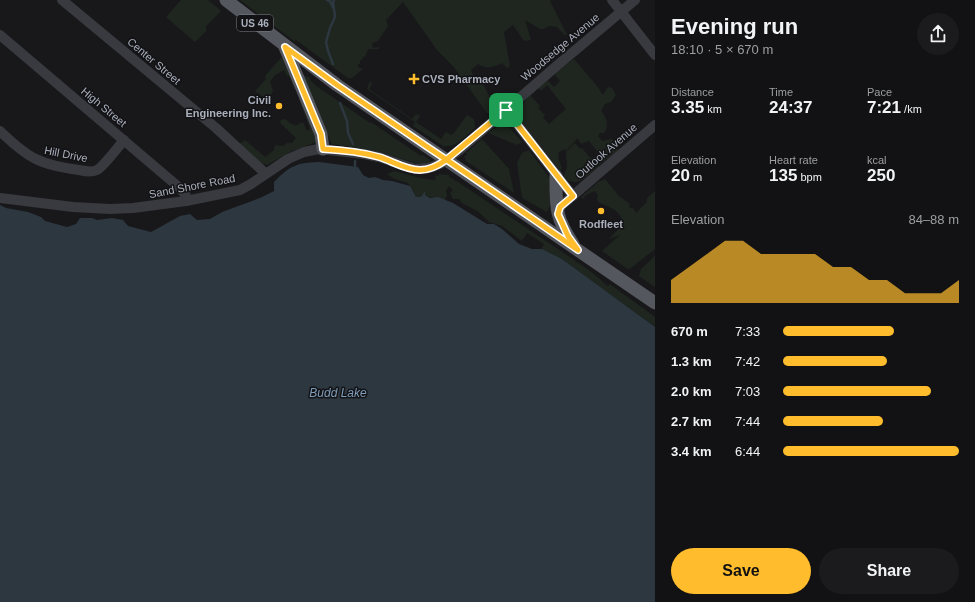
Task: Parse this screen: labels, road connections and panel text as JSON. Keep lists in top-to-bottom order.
{
  "streets": {
    "main road": ["US 46"],
    "street": [
      "Woodsedge Avenue",
      "Center Street",
      "High Street",
      "Outlook Avenue",
      "Hill Drive",
      "Sand Shore Road"
    ]
  },
  "crossings": [
    ["US 46", "Woodsedge Avenue"],
    ["US 46", "Sand Shore Road"],
    ["Woodsedge Avenue", "Sand Shore Road"],
    ["Center Street", "Sand Shore Road"],
    ["High Street", "Hill Drive"],
    ["High Street", "Sand Shore Road"]
  ],
  "water": ["Budd Lake"],
  "places": {
    "health": ["CVS Pharmacy"],
    "other": ["Civil Engineering Inc.", "Rodfleet"]
  },
  "page": {
    "heading": ["Evening run", "18:10 · 5 × 670 m"],
    "stats": [
      ["Distance", "3.35 km"],
      ["Time", "24:37"],
      ["Pace", "7:21 /km"],
      ["Elevation", "20 m"],
      ["Heart rate", "135 bpm"],
      ["kcal", "250"]
    ],
    "chart": ["Elevation", "84–88 m"],
    "list": [
      {
        "name": "670 m",
        "note": "7:33"
      },
      {
        "name": "1.3 km",
        "note": "7:42"
      },
      {
        "name": "2.0 km",
        "note": "7:03"
      },
      {
        "name": "2.7 km",
        "note": "7:44"
      },
      {
        "name": "3.4 km",
        "note": "6:44"
      }
    ],
    "buttons": ["Save", "Share"]
  }
}
